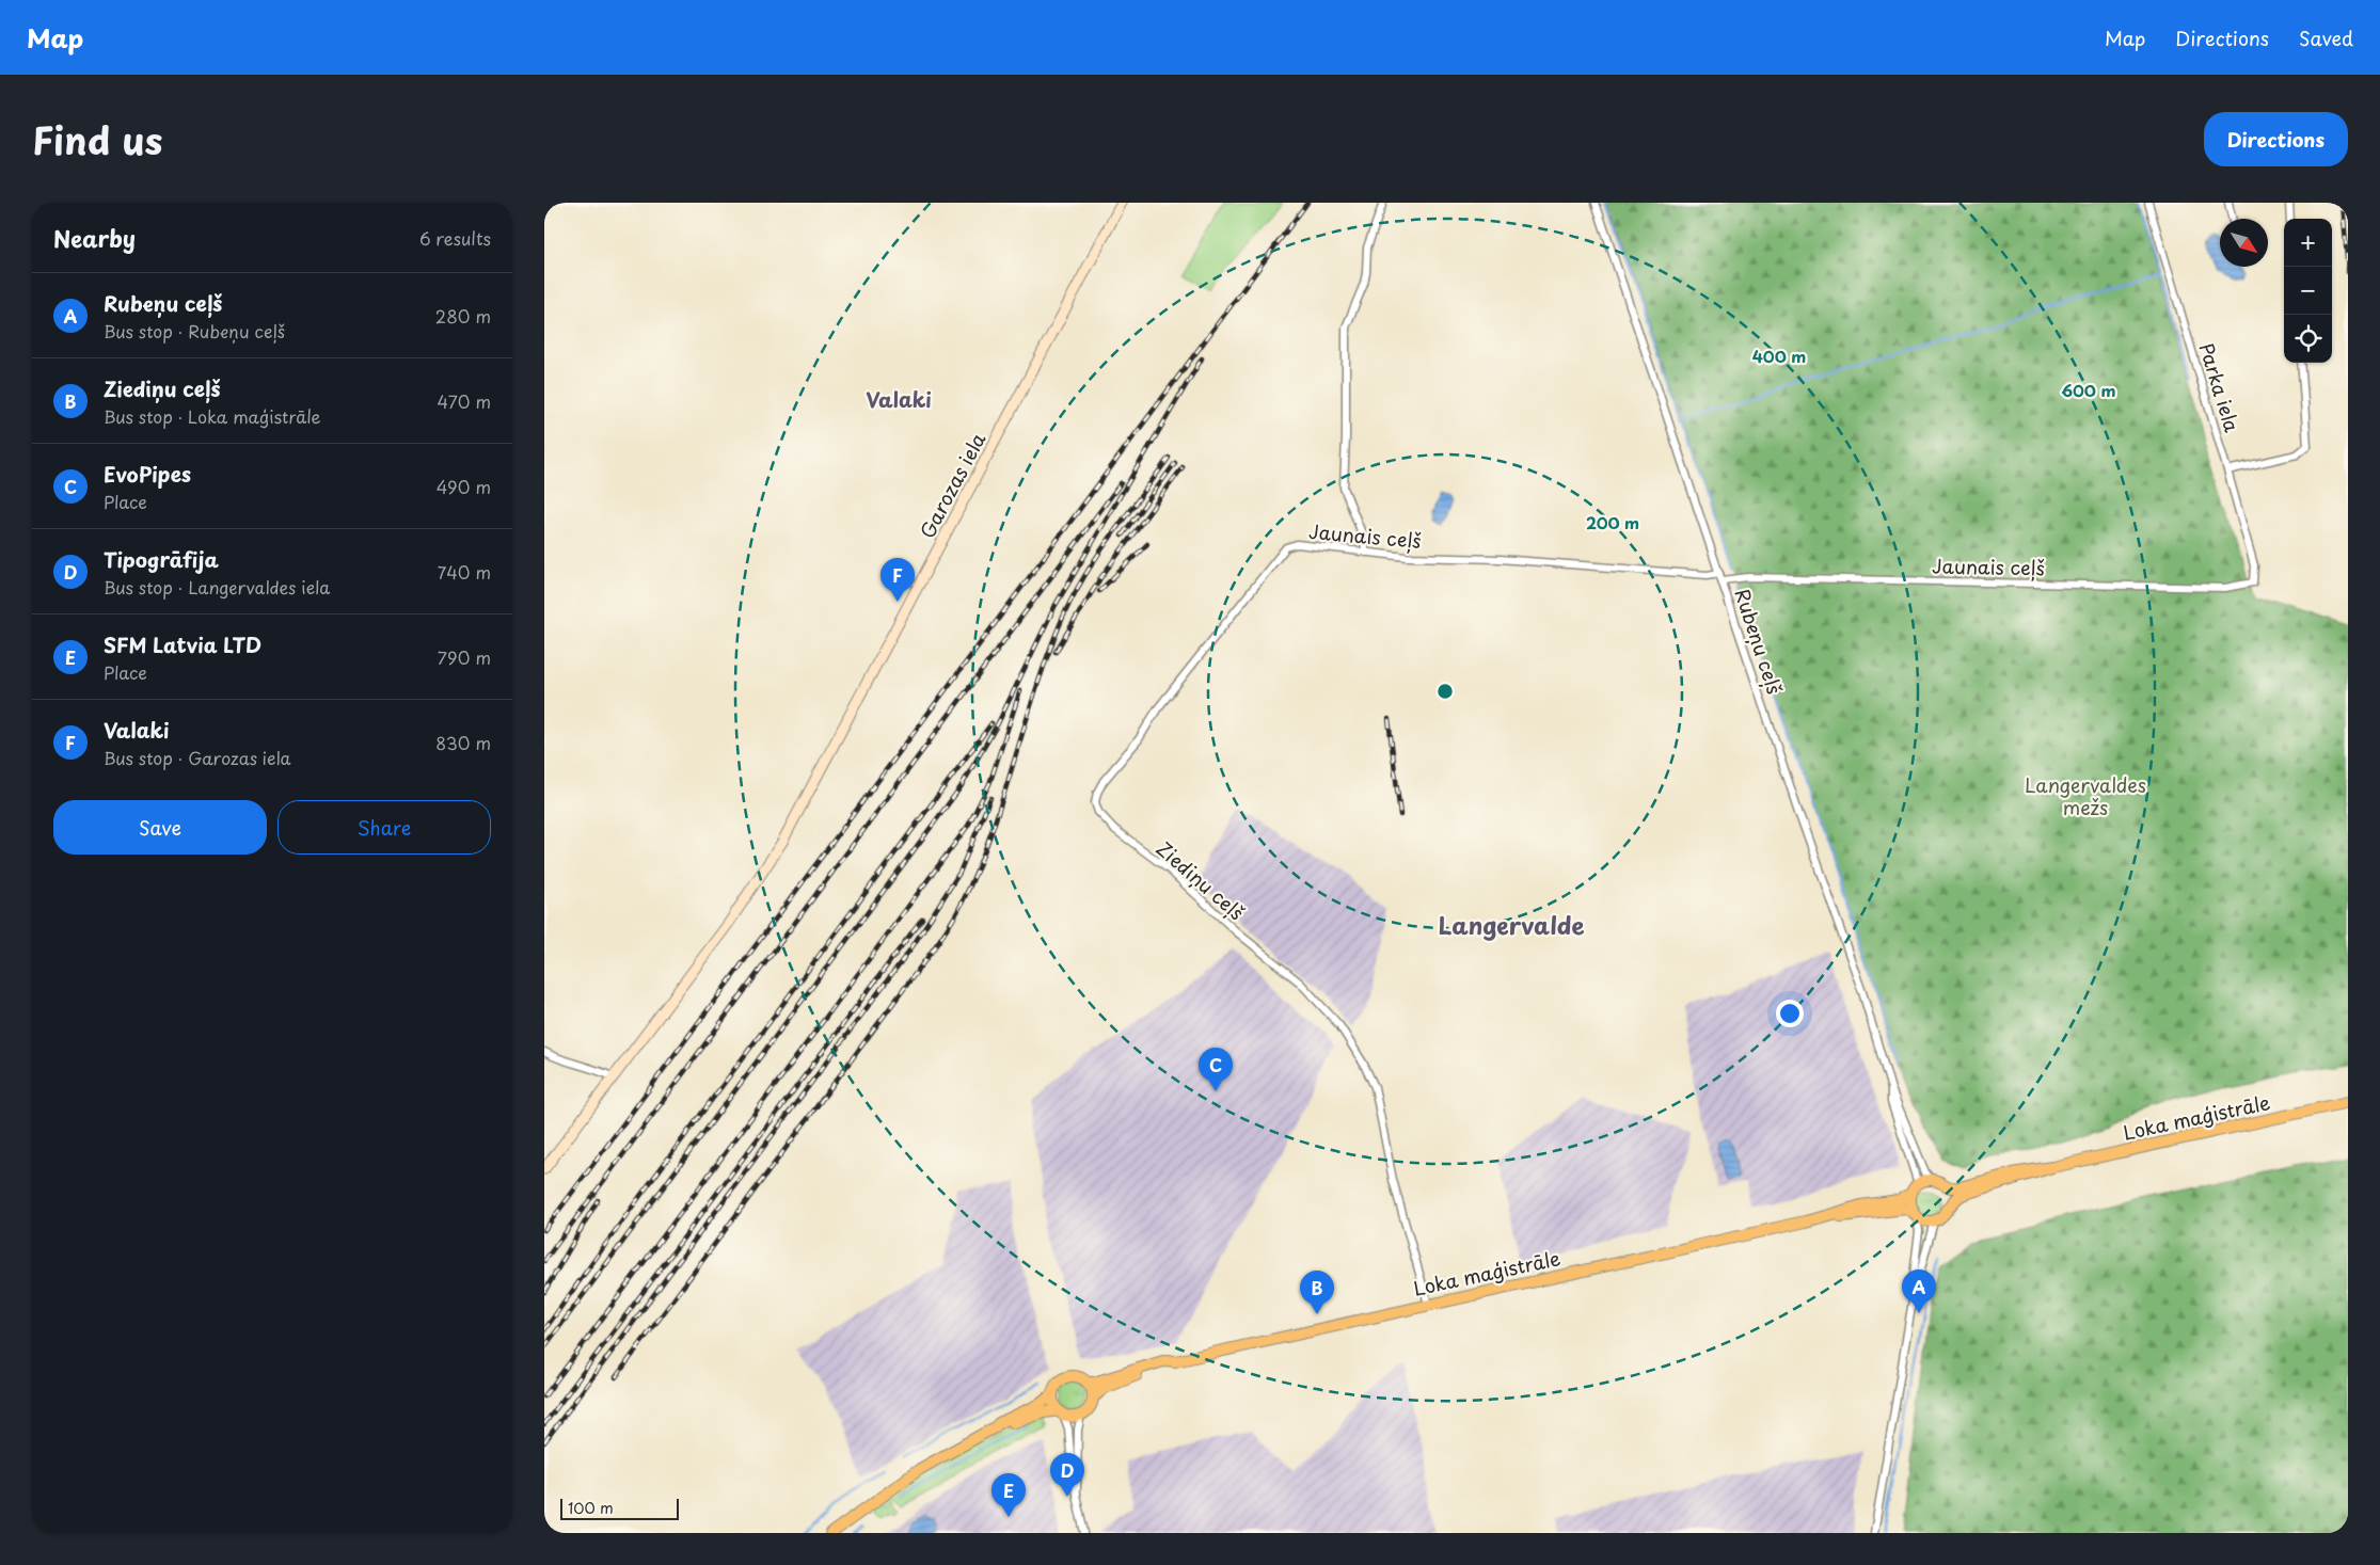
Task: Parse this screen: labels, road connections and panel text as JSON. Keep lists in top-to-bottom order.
{
  "streets": {
    "main road": ["Garozas iela", "Loka maģistrāle"],
    "street": [
      "Parka iela",
      "Jaunais ceļš",
      "Rubeņu ceļš",
      "Ziediņu ceļš"
    ]
  },
  "crossings": [
    ["Parka iela", "Jaunais ceļš"],
    ["Jaunais ceļš", "Rubeņu ceļš"],
    ["Jaunais ceļš", "Ziediņu ceļš"],
    ["Rubeņu ceļš", "Loka maģistrāle"],
    ["Ziediņu ceļš", "Loka maģistrāle"]
  ],
  "districts": ["Valaki", "Langervalde"],
  "parks": ["Langervaldes mežs"],
  "scale_bar": "100 m",
  "north": "bottom right",
  "page": {
    "header": "Map",
    "nav": ["Map", "Directions", "Saved"],
    "title": "Find us",
    "buttons": [
      "Directions",
      ["Save", "Share"]
    ],
    "heading": ["Nearby", "6 results"],
    "map_buttons": ["+", "−"],
    "list": [
      {
        "mark": "A",
        "name": "Rubeņu ceļš",
        "note": "Bus stop · Rubeņu ceļš",
        "value": "280 m"
      },
      {
        "mark": "B",
        "name": "Ziediņu ceļš",
        "note": "Bus stop · Loka maģistrāle",
        "value": "470 m"
      },
      {
        "mark": "C",
        "name": "EvoPipes",
        "note": "Place",
        "value": "490 m"
      },
      {
        "mark": "D",
        "name": "Tipogrāfija",
        "note": "Bus stop · Langervaldes iela",
        "value": "740 m"
      },
      {
        "mark": "E",
        "name": "SFM Latvia LTD",
        "note": "Place",
        "value": "790 m"
      },
      {
        "mark": "F",
        "name": "Valaki",
        "note": "Bus stop · Garozas iela",
        "value": "830 m"
      }
    ],
    "pins": [
      "F",
      "C",
      "A",
      "B",
      "D",
      "E"
    ],
    "scale": "100 m"
  },
  "rings": ["400 m", "600 m", "200 m"]
}
